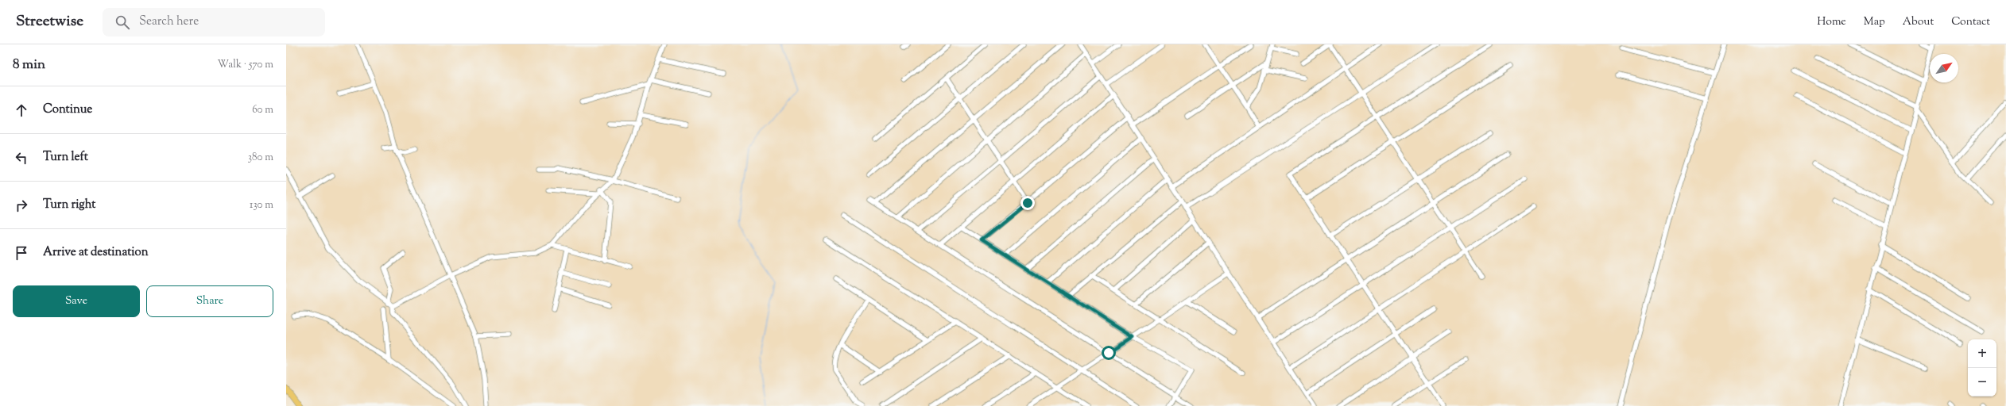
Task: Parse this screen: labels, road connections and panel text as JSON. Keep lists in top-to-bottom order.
{
  "north": "top right",
  "page": {
    "header": "Streetwise",
    "search": "Search here",
    "nav": [
      "Home",
      "Map",
      "About",
      "Contact"
    ],
    "heading": ["8 min", "Walk · 570 m"],
    "list": [
      ["Continue", "60 m"],
      ["Turn left", "380 m"],
      ["Turn right", "130 m"],
      "Arrive at destination"
    ],
    "buttons": ["Save", "Share"],
    "map_buttons": ["+", "−"]
  }
}
